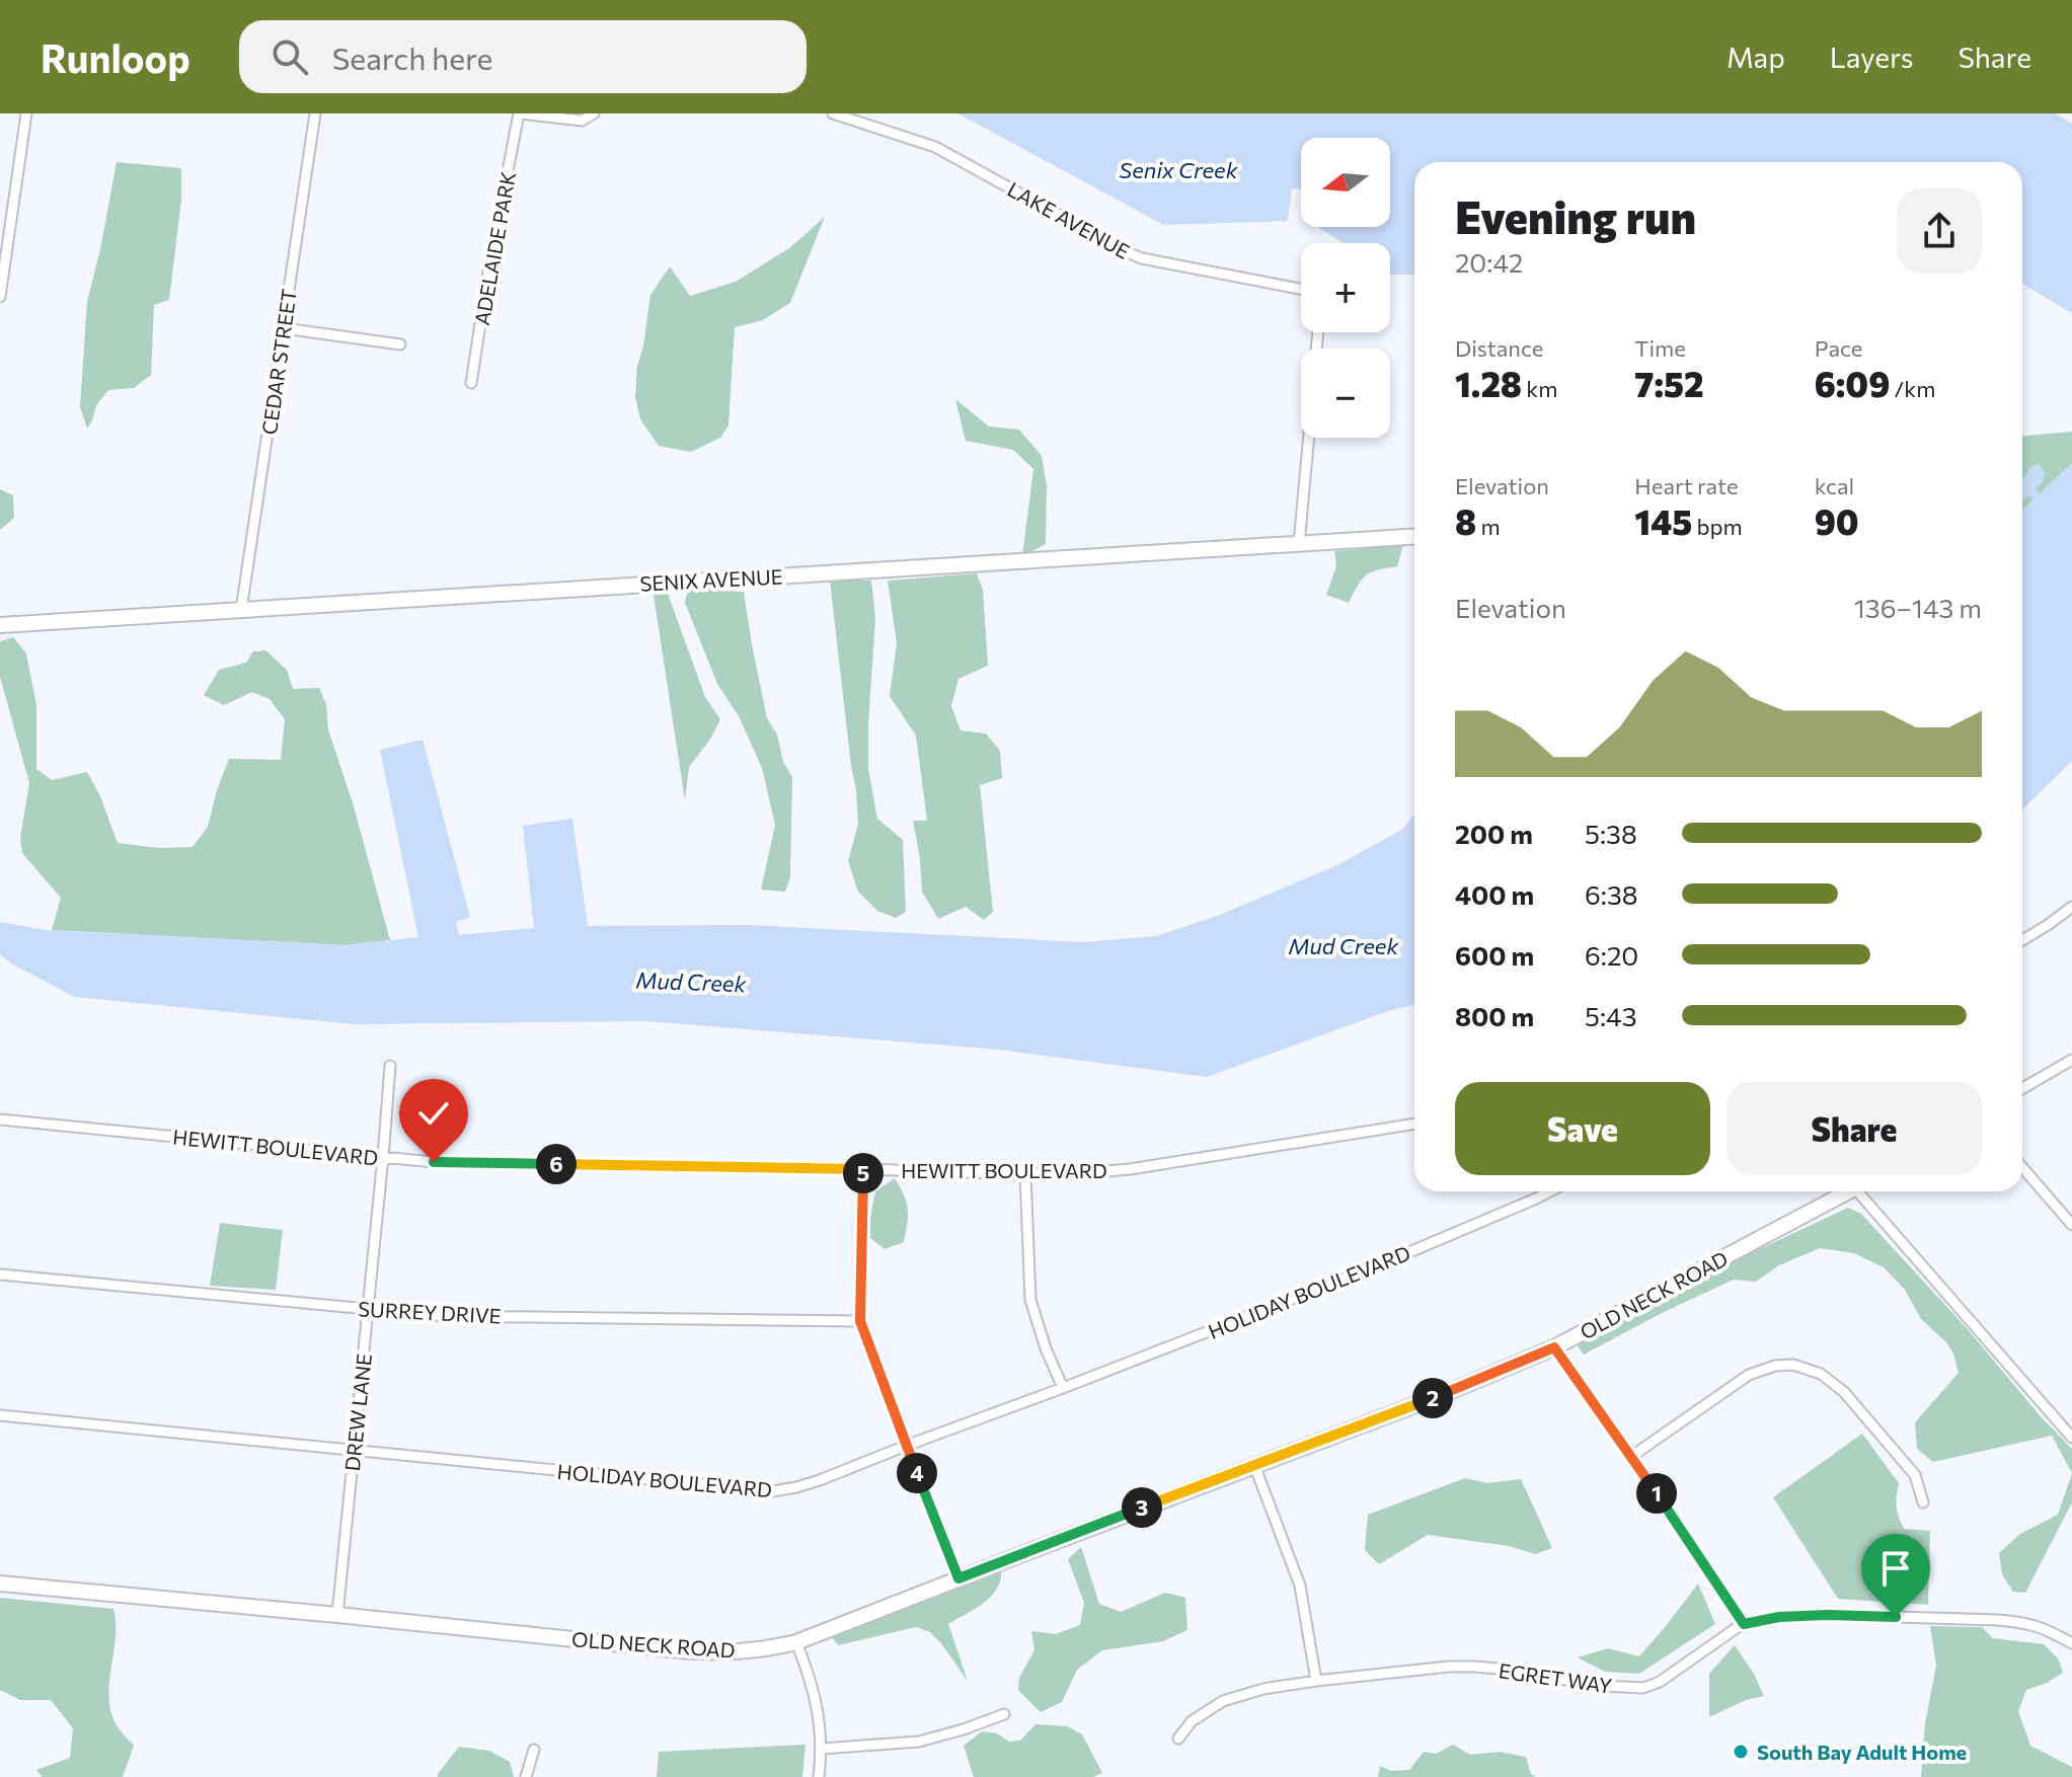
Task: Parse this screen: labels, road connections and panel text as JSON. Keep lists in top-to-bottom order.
{
  "streets": {
    "street": [
      "LAKE AVENUE",
      "ADELAIDE PARK",
      "CEDAR STREET",
      "SENIX AVENUE",
      "HEWITT BOULEVARD",
      "HOLIDAY BOULEVARD",
      "OLD NECK ROAD",
      "SURREY DRIVE",
      "DREW LANE",
      "EGRET WAY"
    ]
  },
  "crossings": [
    ["CEDAR STREET", "SENIX AVENUE"],
    ["HEWITT BOULEVARD", "DREW LANE"],
    ["HOLIDAY BOULEVARD", "DREW LANE"],
    ["OLD NECK ROAD", "DREW LANE"],
    ["SURREY DRIVE", "DREW LANE"]
  ],
  "water": ["Senix Creek", "Mud Creek"],
  "places": ["South Bay Adult Home"],
  "north": "left",
  "page": {
    "header": "Runloop",
    "search": "Search here",
    "nav": ["Map", "Layers", "Share"],
    "map_buttons": ["+", "−"],
    "heading": ["Evening run", "20:42"],
    "stats": [
      ["Distance", "1.28 km"],
      ["Time", "7:52"],
      ["Pace", "6:09 /km"],
      ["Elevation", "8 m"],
      ["Heart rate", "145 bpm"],
      ["kcal", "90"]
    ],
    "chart": ["Elevation", "136–143 m"],
    "list": [
      {
        "name": "200 m",
        "note": "5:38"
      },
      {
        "name": "400 m",
        "note": "6:38"
      },
      {
        "name": "600 m",
        "note": "6:20"
      },
      {
        "name": "800 m",
        "note": "5:43"
      }
    ],
    "buttons": ["Save", "Share"],
    "pins": [
      "6",
      "5",
      "2",
      "4",
      "1",
      "3"
    ]
  }
}
